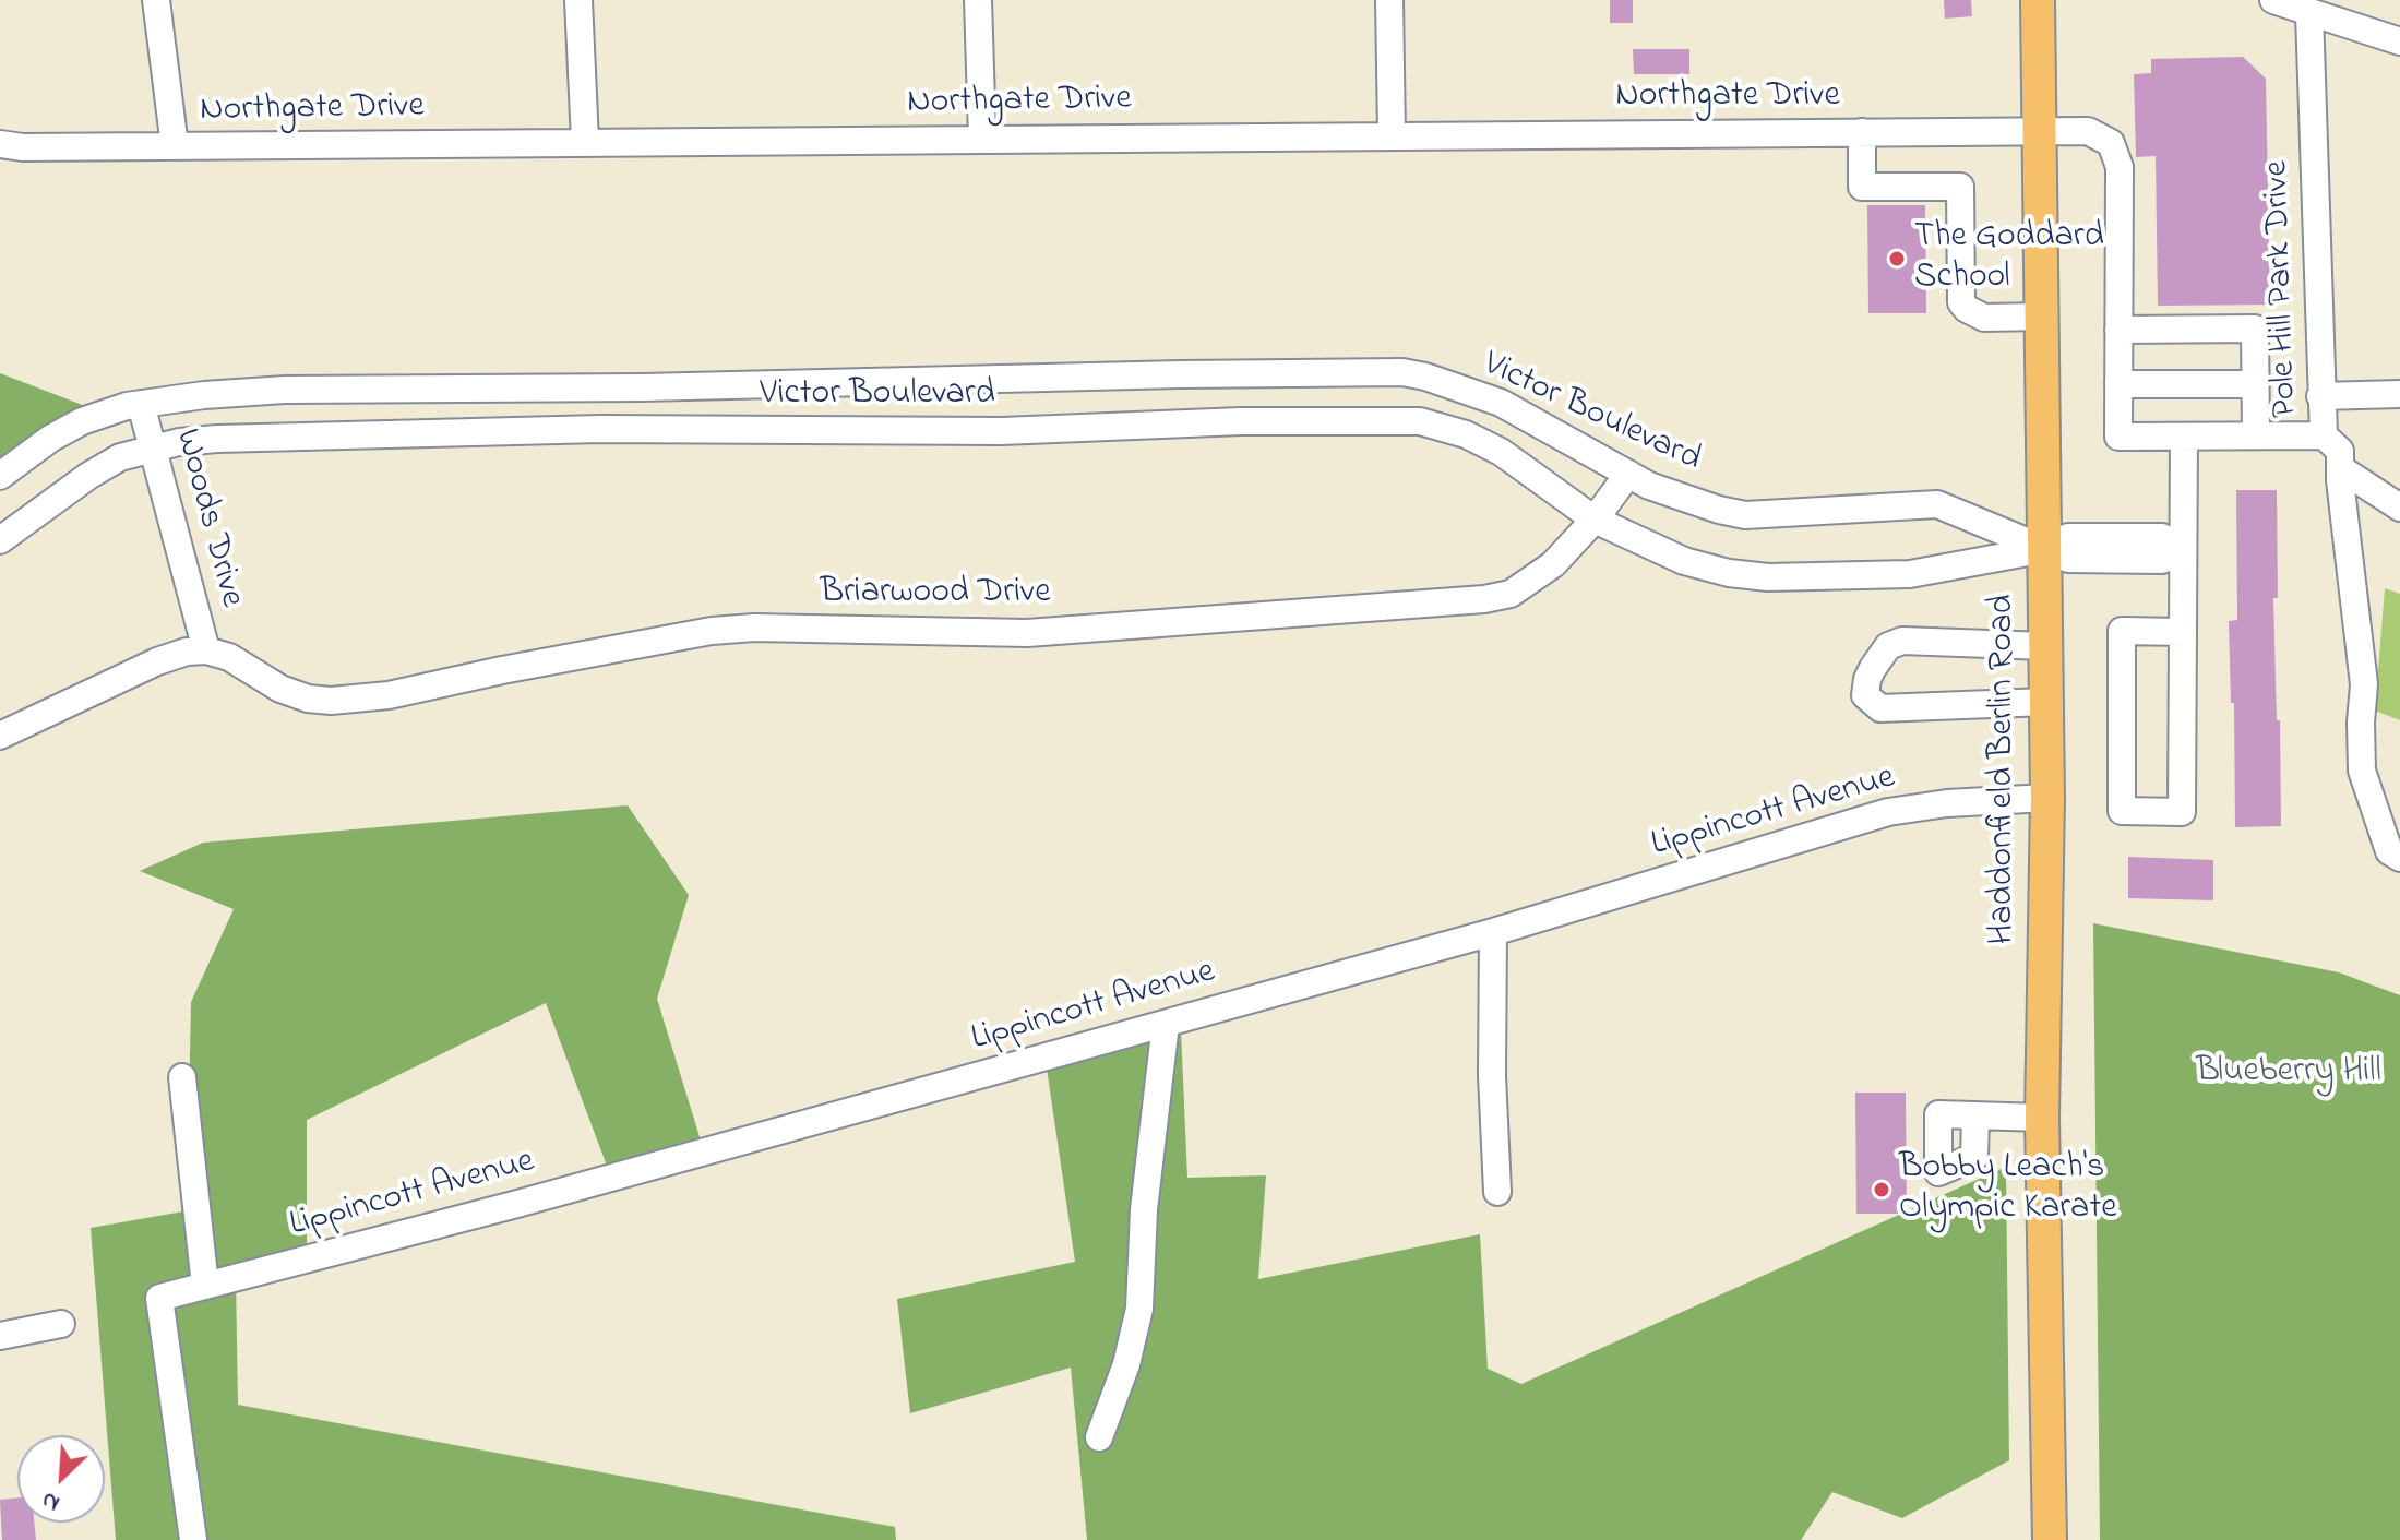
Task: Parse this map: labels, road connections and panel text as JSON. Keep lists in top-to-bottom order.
{
  "streets": {
    "main road": ["Haddonfield Berlin Road"],
    "street": [
      "Northgate Drive",
      "Pole Hill Park Drive",
      "Victor Boulevard",
      "Woods Drive",
      "Briarwood Drive",
      "Lippincott Avenue"
    ]
  },
  "crossings": [
    ["Northgate Drive", "Haddonfield Berlin Road"],
    ["Victor Boulevard", "Woods Drive"],
    ["Victor Boulevard", "Briarwood Drive"],
    ["Victor Boulevard", "Haddonfield Berlin Road"],
    ["Woods Drive", "Briarwood Drive"],
    ["Haddonfield Berlin Road", "Lippincott Avenue"]
  ],
  "parks": ["Blueberry Hill"],
  "places": ["The Goddard School", "Bobby Leach's Olympic Karate"],
  "north": "bottom left"
}
